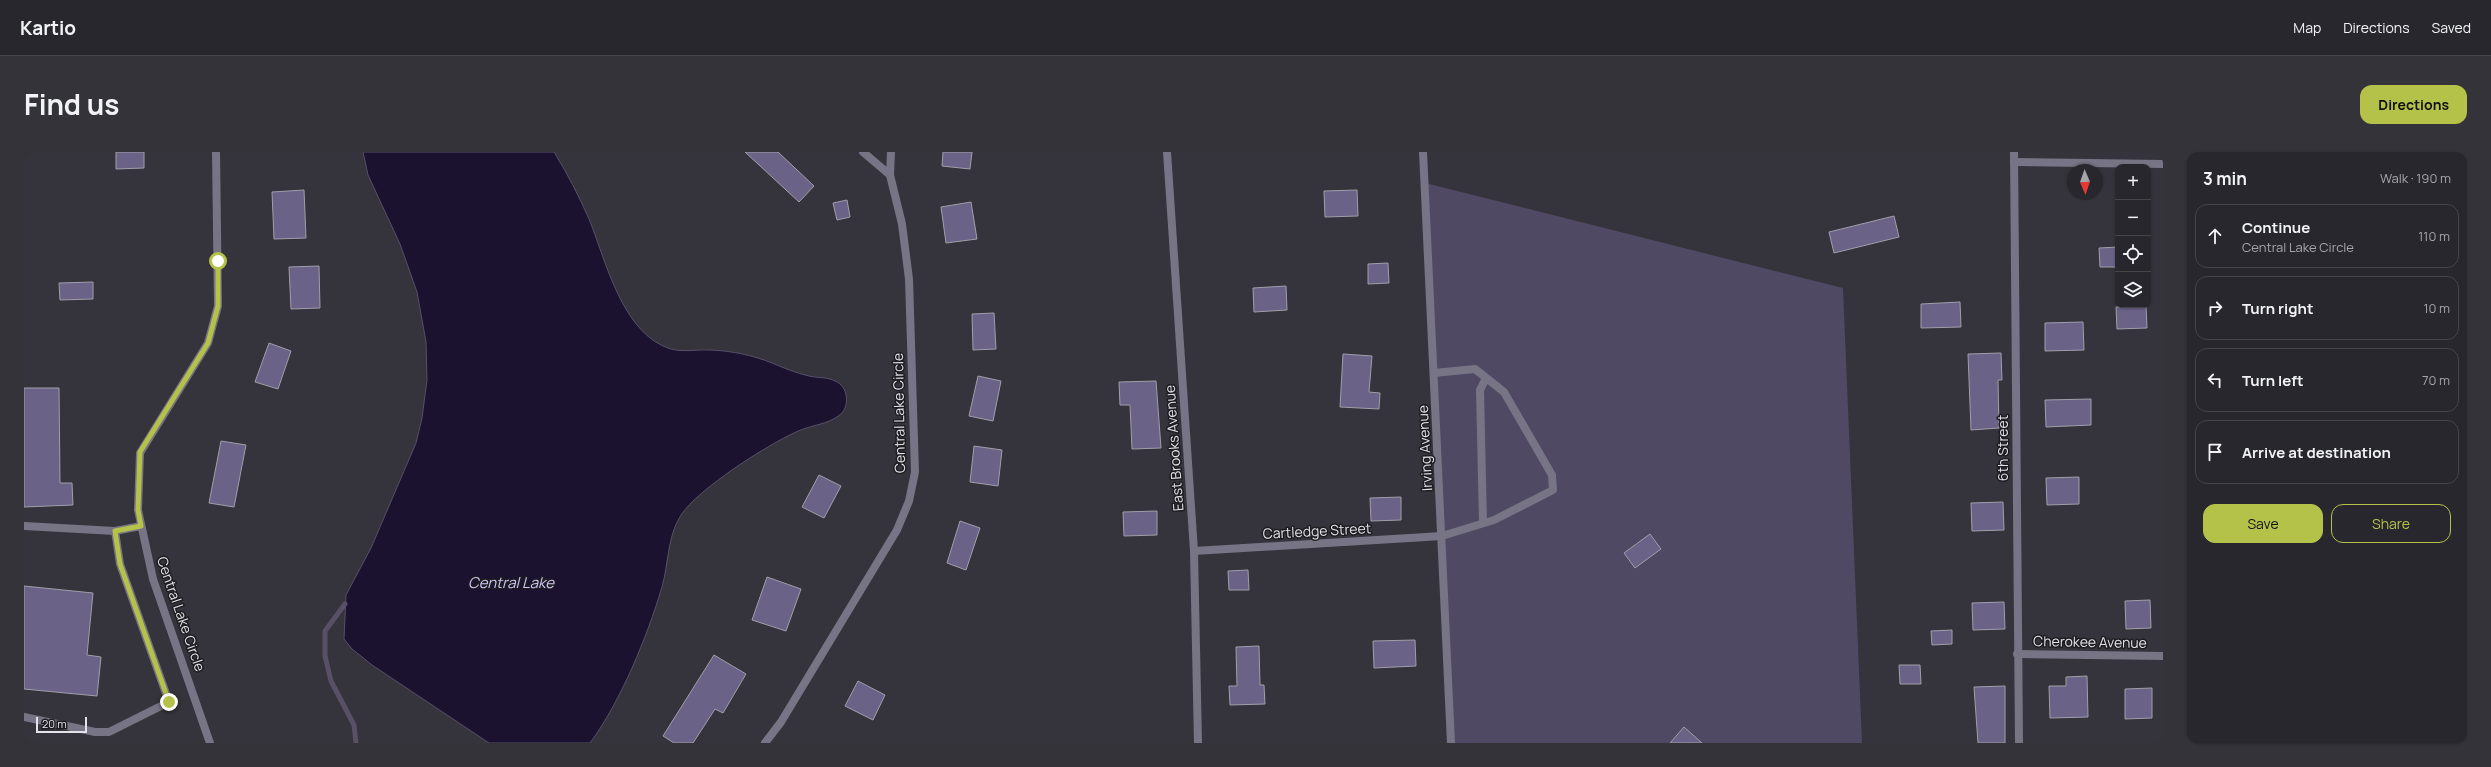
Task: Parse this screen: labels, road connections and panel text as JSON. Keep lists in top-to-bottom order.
{
  "streets": {
    "street": [
      "Central Lake Circle",
      "East Brooks Avenue",
      "Irving Avenue",
      "6th Street",
      "Cartledge Street",
      "Cherokee Avenue"
    ]
  },
  "crossings": [
    ["East Brooks Avenue", "Cartledge Street"],
    ["Irving Avenue", "Cartledge Street"],
    ["6th Street", "Cherokee Avenue"]
  ],
  "water": ["Central Lake"],
  "scale_bar": "20 m",
  "north": "bottom",
  "page": {
    "header": "Kartio",
    "nav": ["Map", "Directions", "Saved"],
    "title": "Find us",
    "buttons": [
      "Directions",
      ["Save", "Share"]
    ],
    "heading": ["3 min", "Walk · 190 m"],
    "map_buttons": ["+", "−"],
    "list": [
      ["Continue", "Central Lake Circle", "110 m"],
      ["Turn right", "10 m"],
      ["Turn left", "70 m"],
      "Arrive at destination"
    ],
    "scale": "20 m"
  }
}
